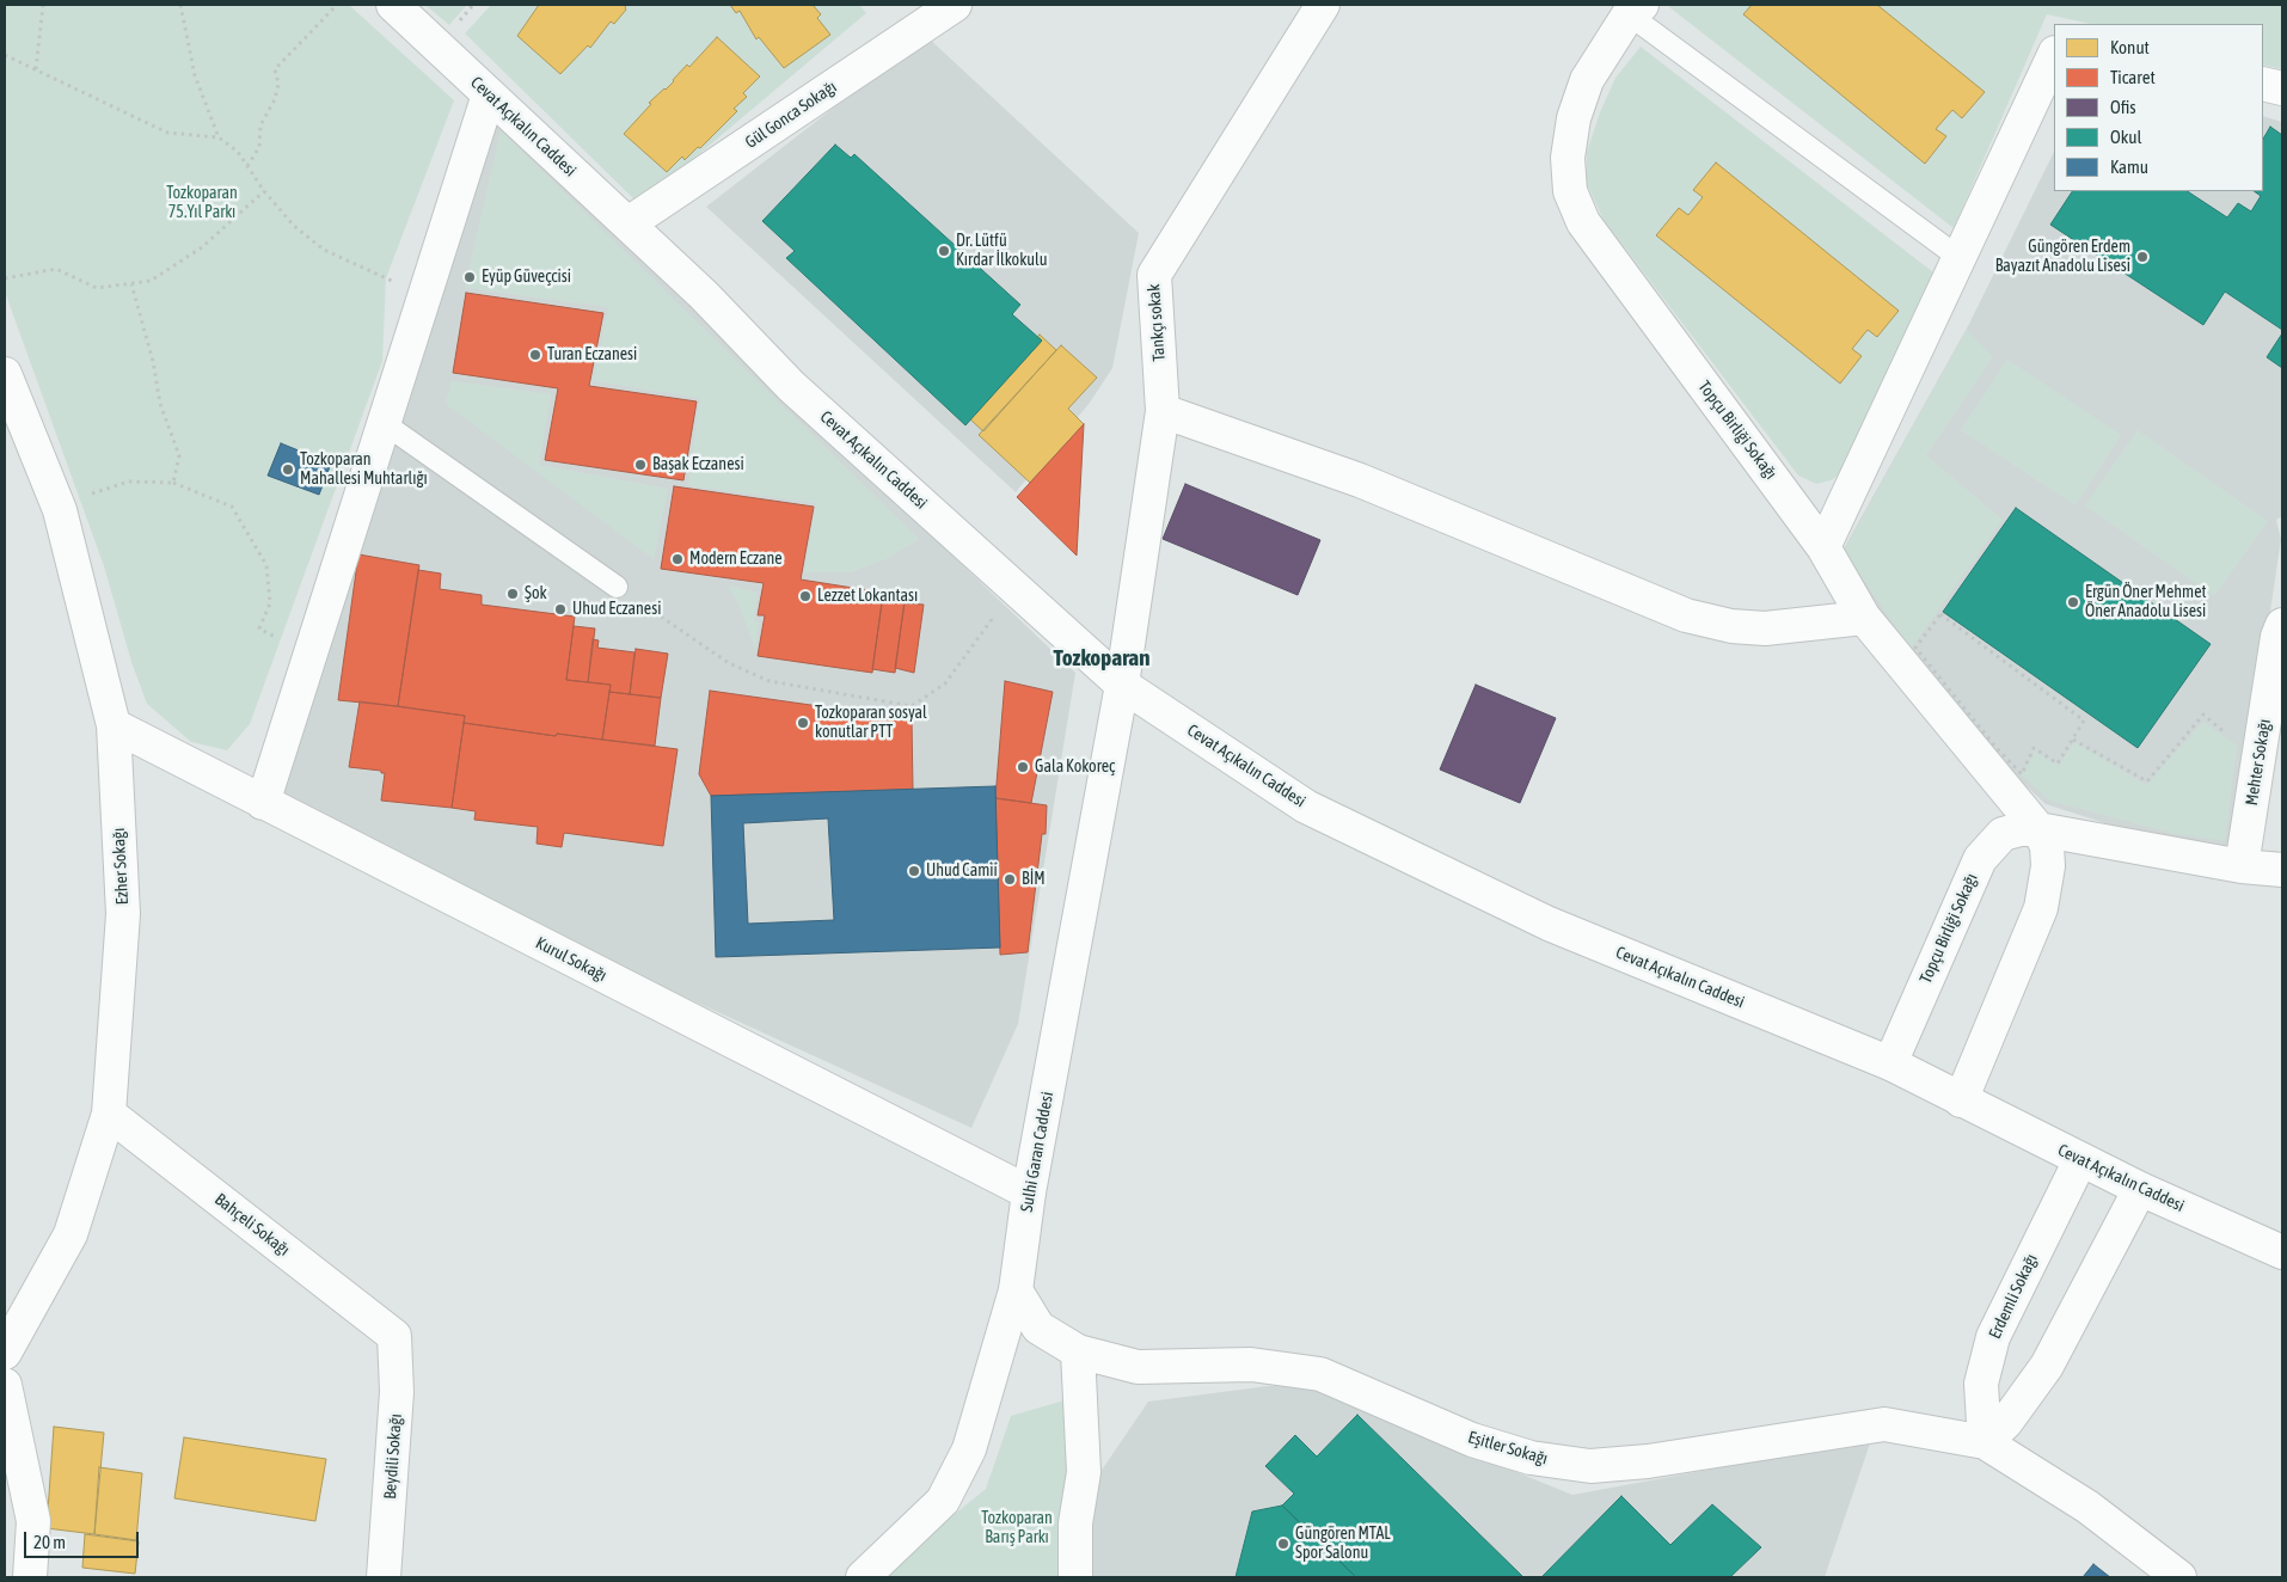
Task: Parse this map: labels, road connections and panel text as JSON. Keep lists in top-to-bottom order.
{
  "streets": {
    "street": [
      "Gül Gonca Sokağı",
      "Cevat Açıkalın Caddesi",
      "Tankçı sokak",
      "Topçu Birliği Sokağı",
      "Mehter Sokağı",
      "Ezher Sokağı",
      "Kurul Sokağı",
      "Sulhi Garan Caddesi",
      "Bahçeli Sokağı",
      "Erdemli Sokağı",
      "Eşitler Sokağı",
      "Beydili Sokağı"
    ]
  },
  "crossings": [
    ["Gül Gonca Sokağı", "Cevat Açıkalın Caddesi"],
    ["Cevat Açıkalın Caddesi", "Tankçı sokak"],
    ["Cevat Açıkalın Caddesi", "Topçu Birliği Sokağı"],
    ["Cevat Açıkalın Caddesi", "Sulhi Garan Caddesi"],
    ["Cevat Açıkalın Caddesi", "Erdemli Sokağı"],
    ["Tankçı sokak", "Sulhi Garan Caddesi"],
    ["Topçu Birliği Sokağı", "Mehter Sokağı"],
    ["Ezher Sokağı", "Kurul Sokağı"],
    ["Ezher Sokağı", "Bahçeli Sokağı"],
    ["Kurul Sokağı", "Sulhi Garan Caddesi"],
    ["Sulhi Garan Caddesi", "Eşitler Sokağı"],
    ["Bahçeli Sokağı", "Beydili Sokağı"],
    ["Erdemli Sokağı", "Eşitler Sokağı"]
  ],
  "districts": ["Tozkoparan"],
  "parks": ["Tozkoparan 75.Yıl Parkı", "Tozkoparan Barış Parkı"],
  "places": [
    "Dr. Lütfü Kırdar İlkokulu",
    "Güngören Erdem Bayazıt Anadolu Lisesi",
    "Eyüp Güveçcisi",
    "Turan Eczanesi",
    "Başak Eczanesi",
    "Tozkoparan Mahallesi Muhtarlığı",
    "Modern Eczane",
    "Şok",
    "Lezzet Lokantası",
    "Ergün Öner Mehmet Öner Anadolu Lisesi",
    "Uhud Eczanesi",
    "Tozkoparan sosyal konutlar PTT",
    "Gala Kokoreç",
    "Uhud Camii",
    "BİM",
    "Güngören MTAL Spor Salonu"
  ],
  "legend": [
    "Konut",
    "Ticaret",
    "Ofis",
    "Okul",
    "Kamu"
  ],
  "scale_bar": "20 m"
}
